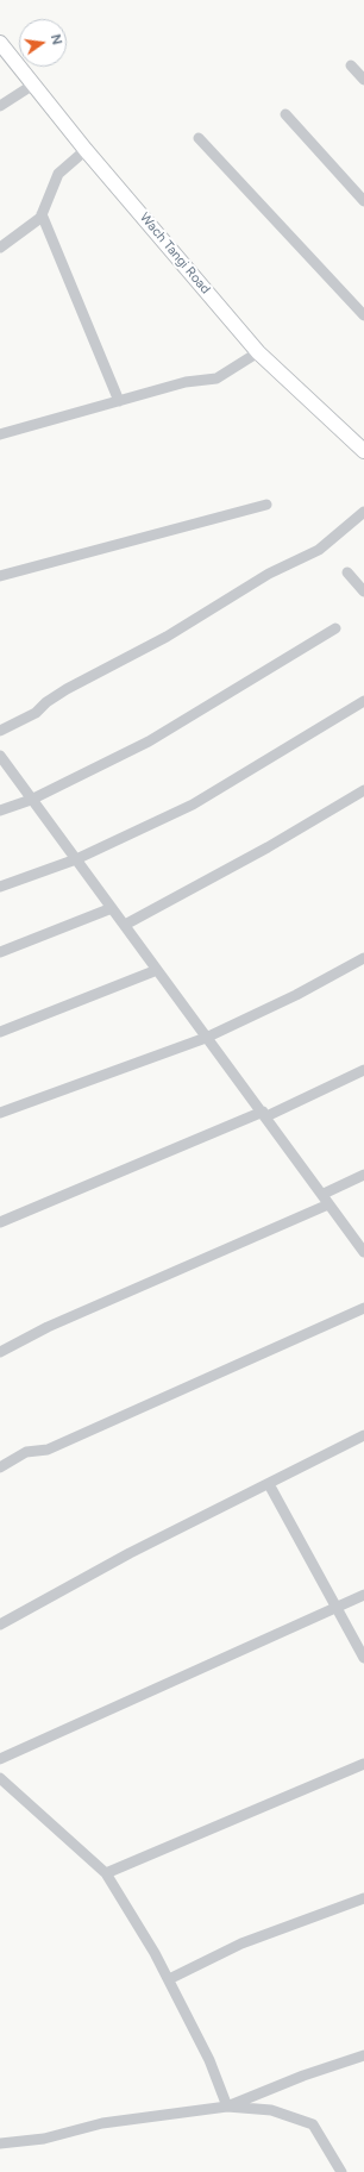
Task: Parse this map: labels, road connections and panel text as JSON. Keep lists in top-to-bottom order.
{
  "streets": {
    "main road": ["Wach Tangi Road"]
  },
  "north": "right"
}
